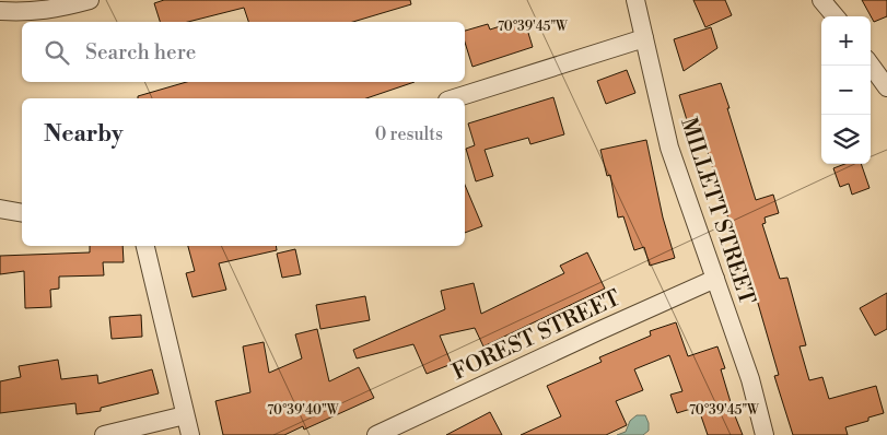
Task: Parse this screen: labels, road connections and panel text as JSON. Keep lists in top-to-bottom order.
{
  "streets": {
    "street": ["MILLETT STREET", "FOREST STREET"]
  },
  "crossings": [
    ["MILLETT STREET", "FOREST STREET"]
  ],
  "page": {
    "map_buttons": ["+", "−"],
    "search": "Search here",
    "heading": ["Nearby", "0 results"]
  },
  "coordinates": ["70°39'45\"W", "70°39'40\"W"]
}
